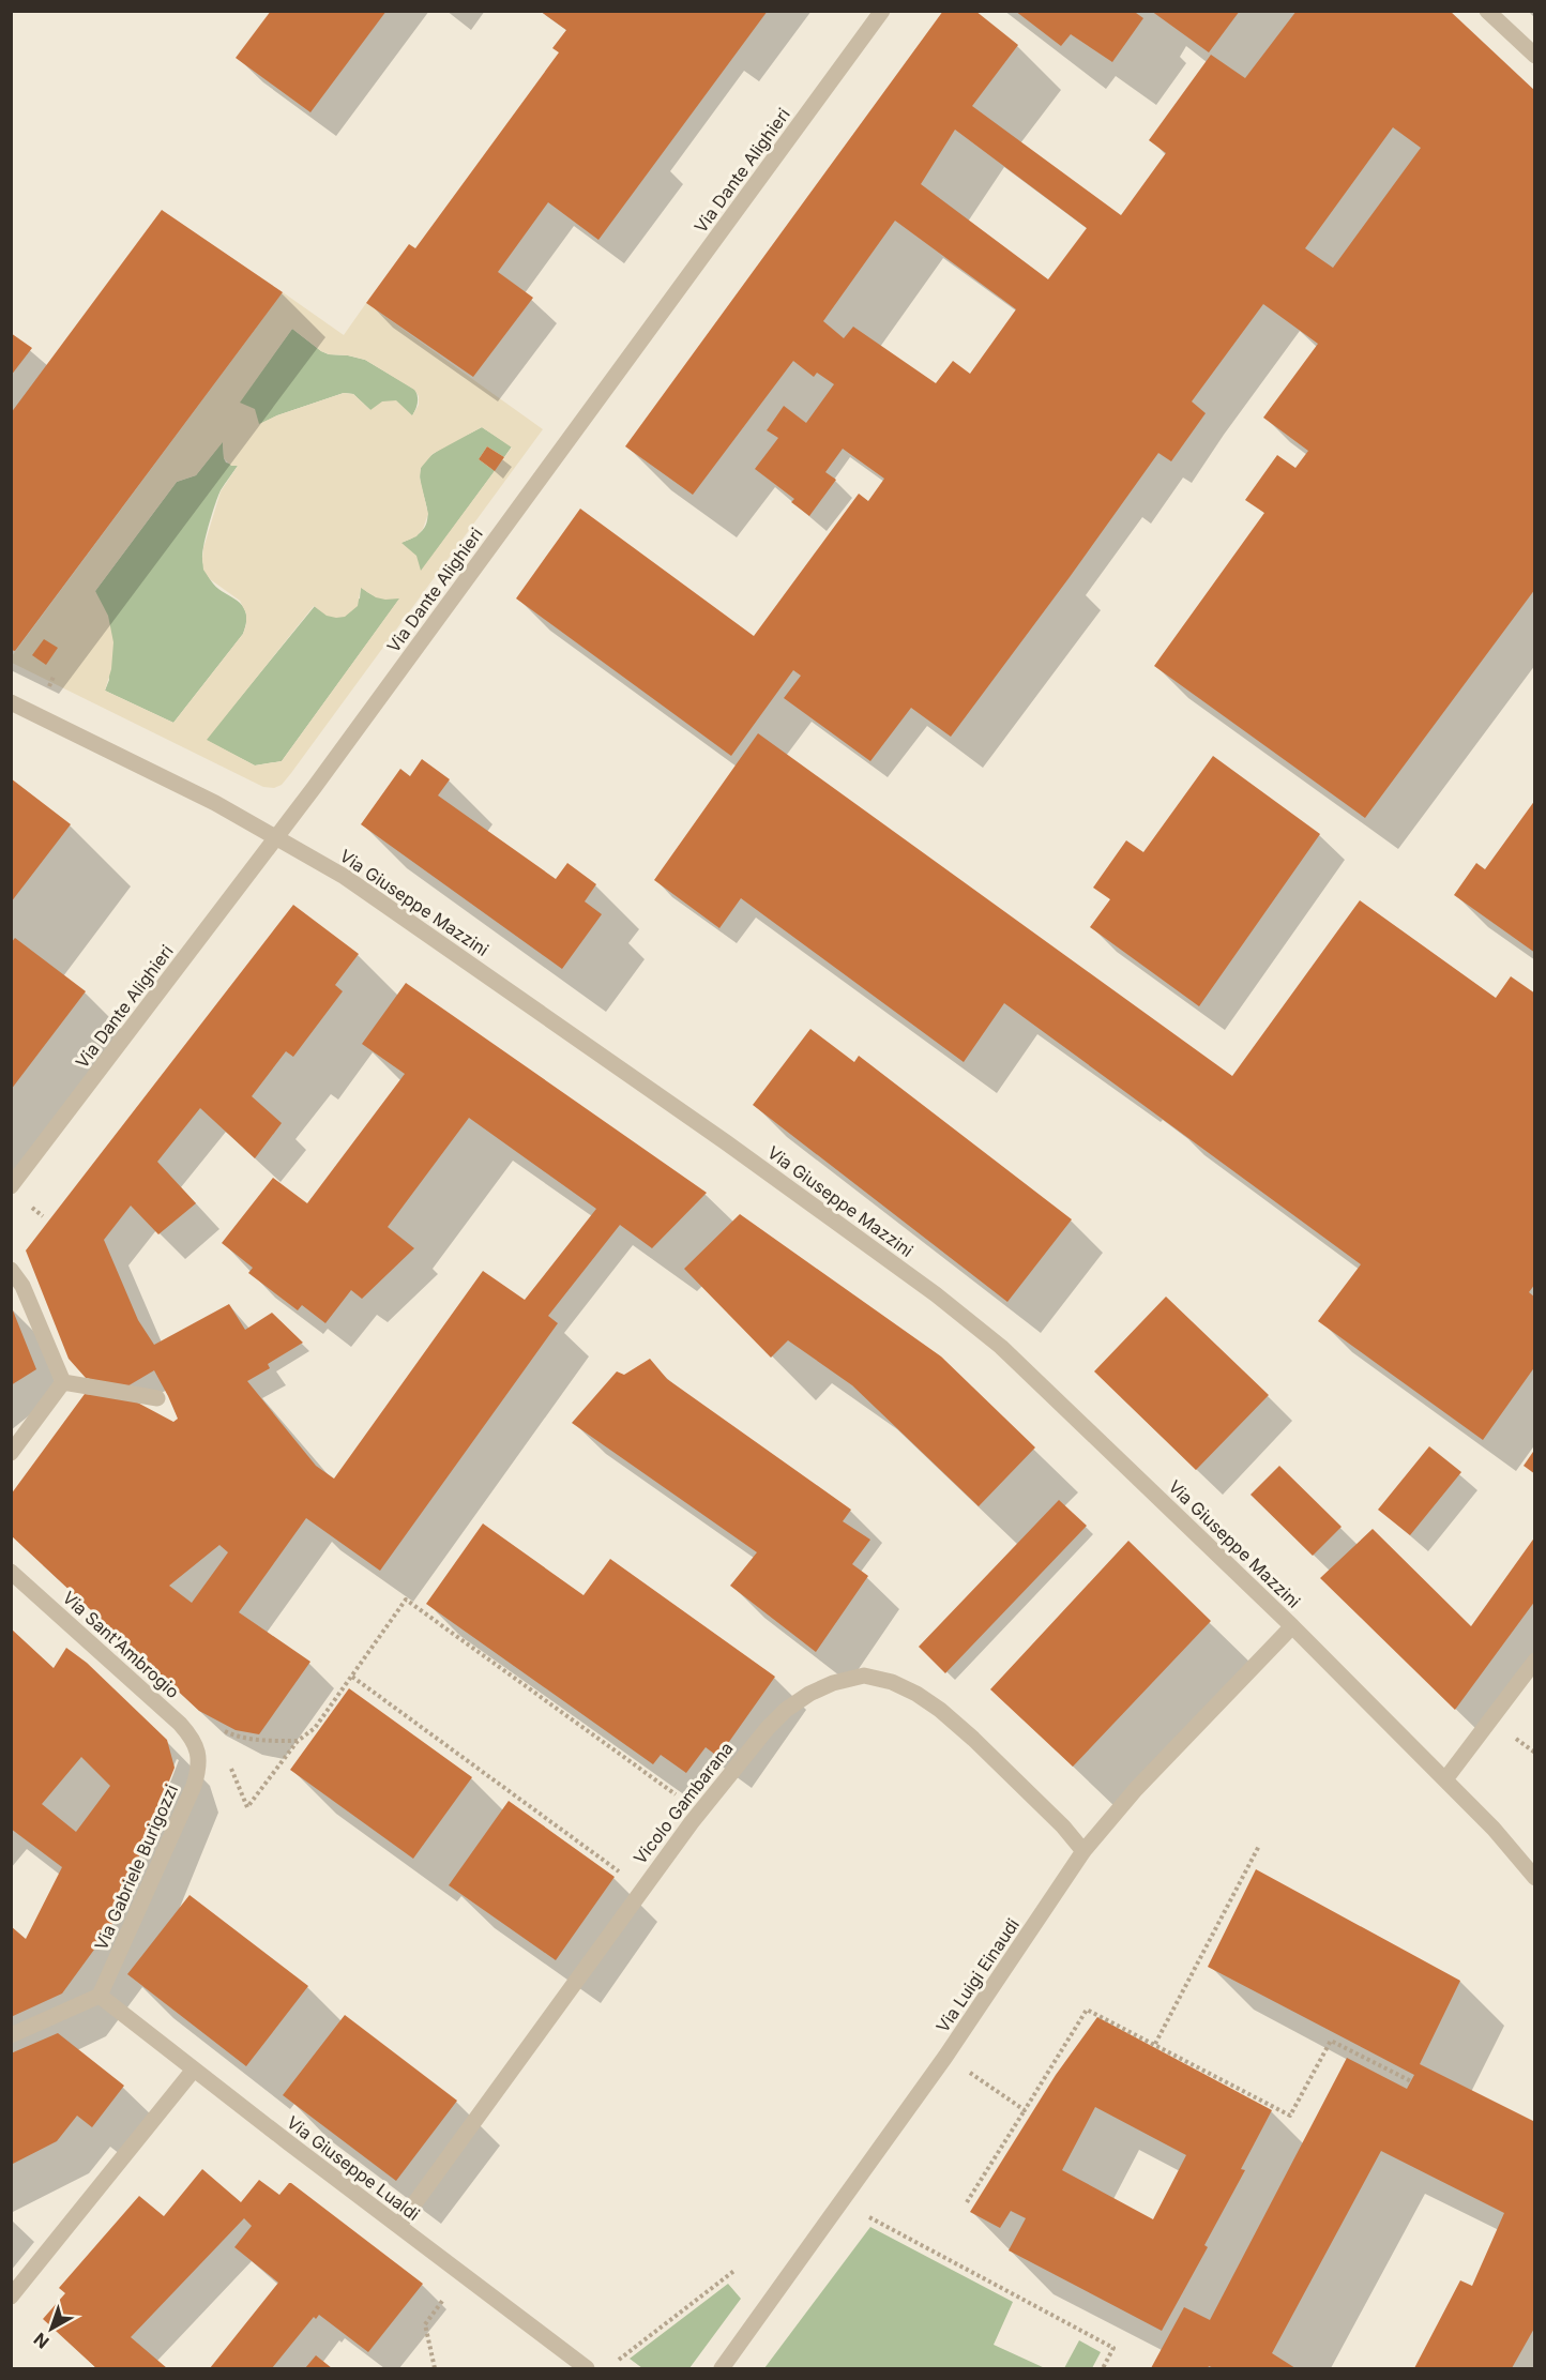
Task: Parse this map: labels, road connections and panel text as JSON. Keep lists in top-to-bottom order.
{
  "streets": {
    "street": [
      "Via Dante Alighieri",
      "Via Giuseppe Mazzini",
      "Via Sant'Ambrogio",
      "Vicolo Gambarana",
      "Via Gabriele Burigozzi",
      "Via Luigi Einaudi",
      "Via Giuseppe Lualdi"
    ]
  },
  "crossings": [
    ["Via Dante Alighieri", "Via Giuseppe Mazzini"],
    ["Via Giuseppe Mazzini", "Via Luigi Einaudi"],
    ["Via Sant'Ambrogio", "Via Gabriele Burigozzi"],
    ["Vicolo Gambarana", "Via Luigi Einaudi"],
    ["Vicolo Gambarana", "Via Giuseppe Lualdi"],
    ["Via Gabriele Burigozzi", "Via Giuseppe Lualdi"]
  ],
  "north": "bottom left"
}
